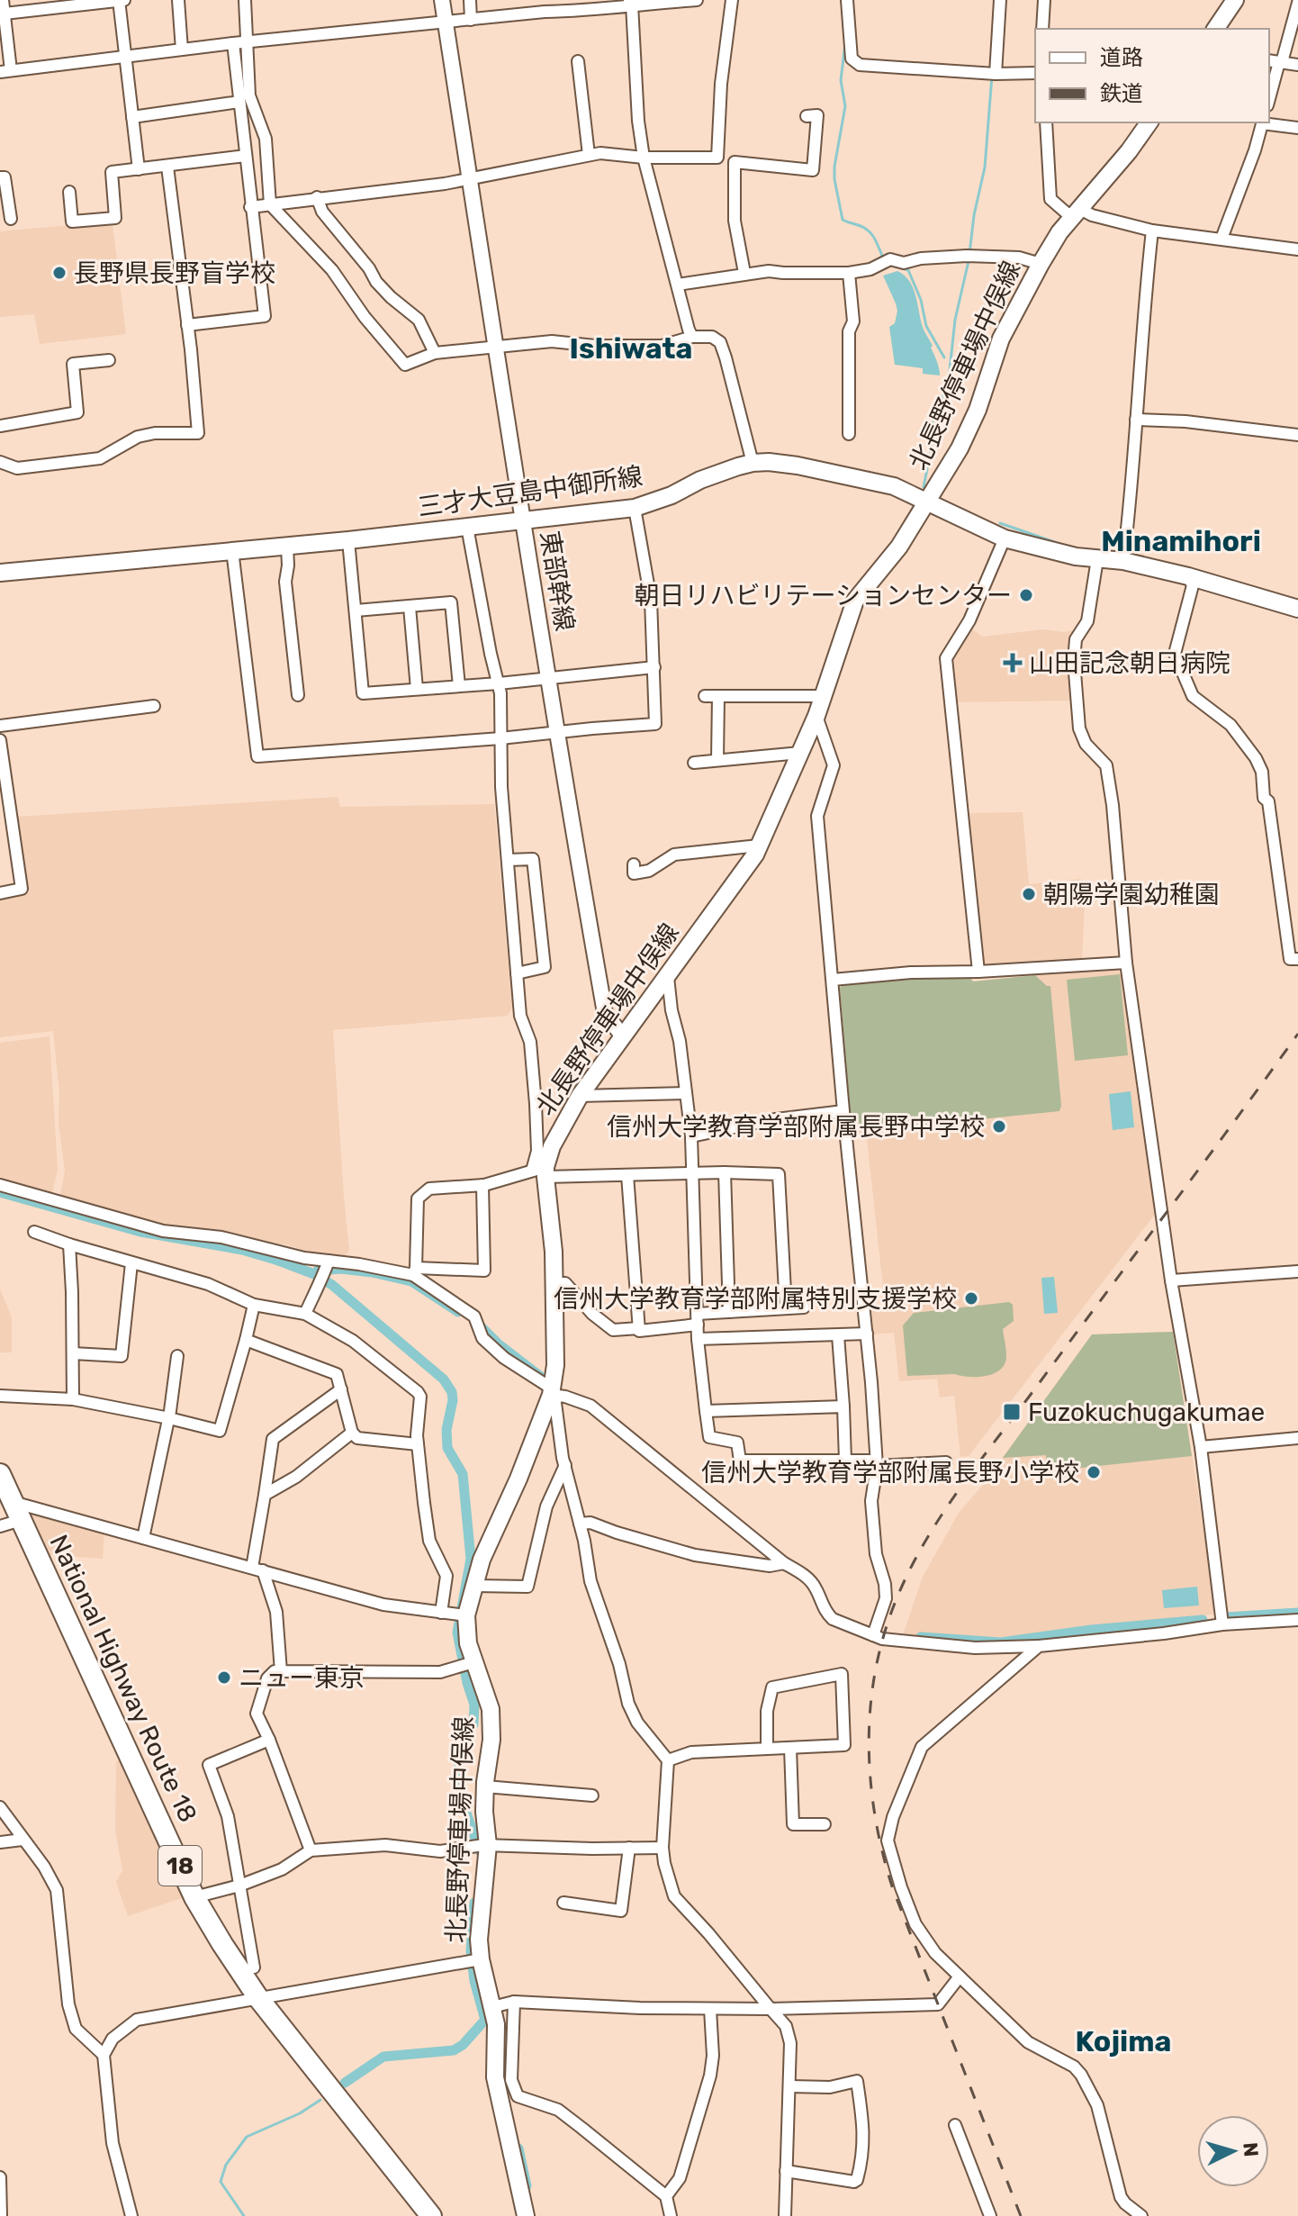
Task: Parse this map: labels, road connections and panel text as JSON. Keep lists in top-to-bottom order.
{
  "streets": {
    "highway": ["National Highway Route 18", "18"],
    "main road": ["北長野停車場中俣線", "三才大豆島中御所線"],
    "street": ["東部幹線"]
  },
  "crossings": [
    ["北長野停車場中俣線", "三才大豆島中御所線"],
    ["北長野停車場中俣線", "東部幹線"],
    ["三才大豆島中御所線", "東部幹線"]
  ],
  "districts": ["Ishiwata", "Minamihori", "Kojima"],
  "places": {
    "other": [
      "長野県長野盲学校",
      "朝日リハビリテーションセンター",
      "朝陽学園幼稚園",
      "信州大学教育学部附属長野中学校",
      "信州大学教育学部附属特別支援学校",
      "信州大学教育学部附属長野小学校",
      "ニュー東京"
    ],
    "health": ["山田記念朝日病院"],
    "transit": ["Fuzokuchugakumae"]
  },
  "legend": ["道路", "鉄道"],
  "north": "right"
}
